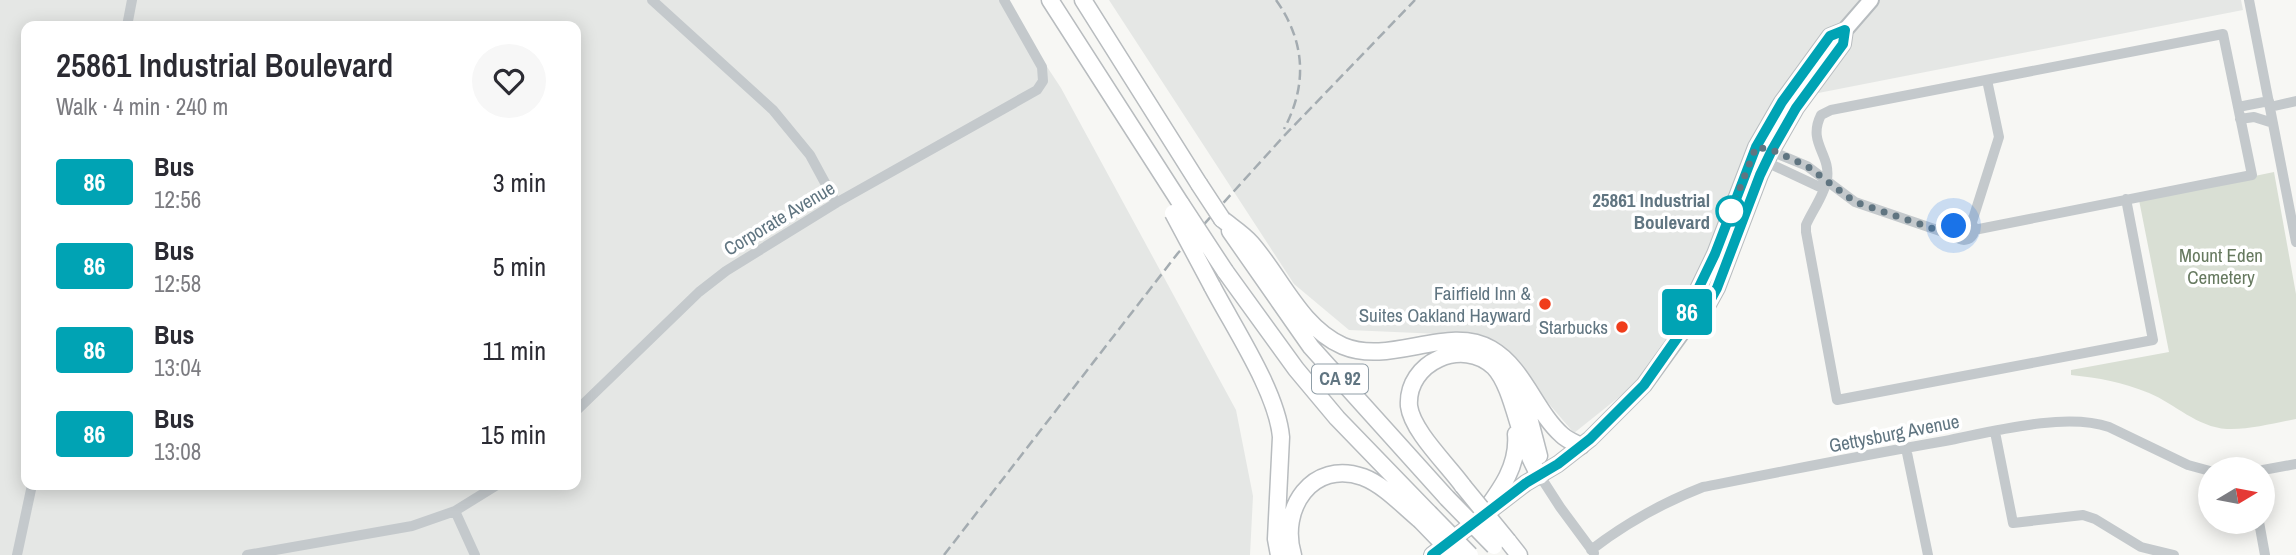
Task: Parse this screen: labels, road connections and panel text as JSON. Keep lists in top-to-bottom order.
{
  "streets": {
    "highway": ["CA 92"],
    "street": ["Corporate Avenue", "Gettysburg Avenue"]
  },
  "parks": ["Mount Eden Cemetery"],
  "places": ["25861 Industrial Boulevard", "Fairfield Inn & Suites Oakland Hayward", "Starbucks"],
  "lines": ["bus line 86"],
  "north": "right",
  "page": {
    "on_map": "86",
    "heading": ["25861 Industrial Boulevard", "Walk · 4 min · 240 m"],
    "list": [
      {
        "mark": "86",
        "name": "Bus",
        "note": "12:56",
        "value": "3 min"
      },
      {
        "mark": "86",
        "name": "Bus",
        "note": "12:58",
        "value": "5 min"
      },
      {
        "mark": "86",
        "name": "Bus",
        "note": "13:04",
        "value": "11 min"
      },
      {
        "mark": "86",
        "name": "Bus",
        "note": "13:08",
        "value": "15 min"
      }
    ]
  }
}
